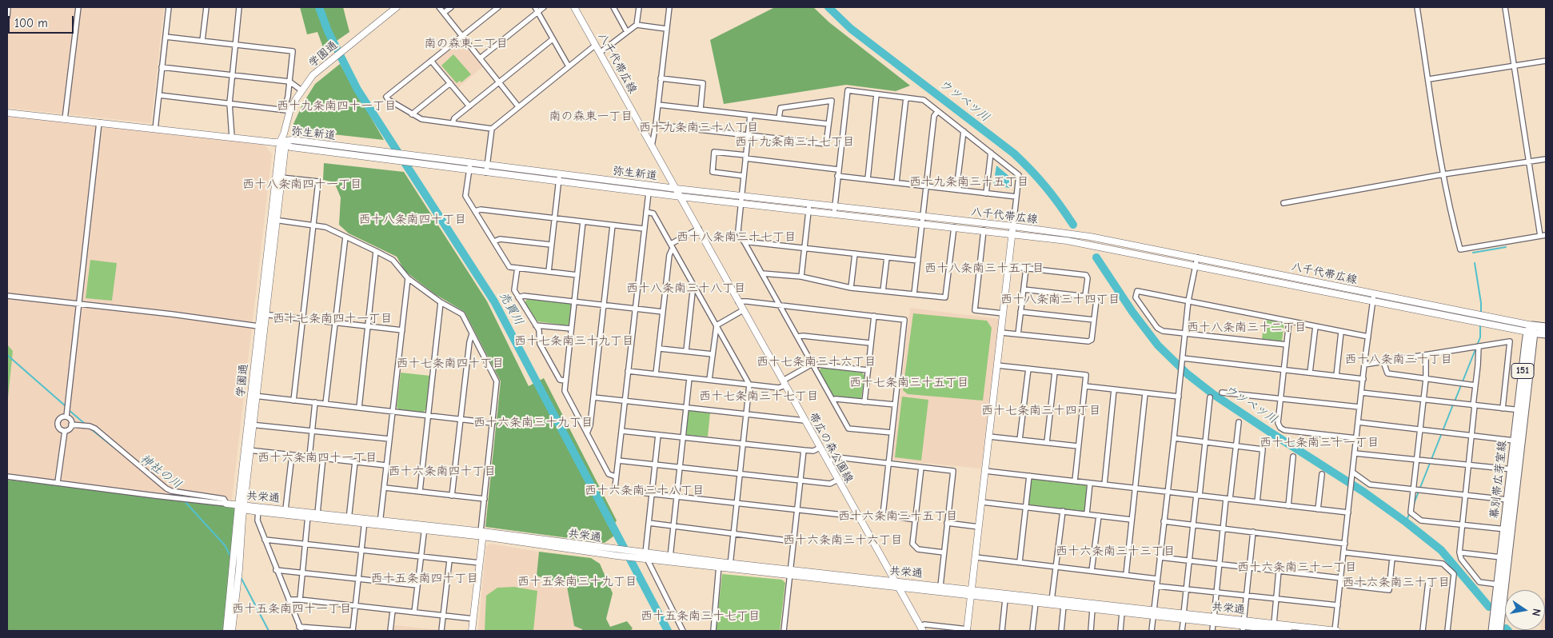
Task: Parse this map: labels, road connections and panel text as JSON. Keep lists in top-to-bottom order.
{
  "streets": {
    "main road": ["151", "幕別帯広芽室線"],
    "street": [
      "学園通",
      "八千代帯広線",
      "弥生新道",
      "帯広の森公園線",
      "共栄通"
    ]
  },
  "crossings": [
    ["学園通", "弥生新道"],
    ["学園通", "共栄通"],
    ["八千代帯広線", "弥生新道"],
    ["八千代帯広線", "帯広の森公園線"],
    ["八千代帯広線", "幕別帯広芽室線"],
    ["弥生新道", "帯広の森公園線"],
    ["帯広の森公園線", "共栄通"]
  ],
  "districts": [
    "南の森東二丁目",
    "西十九条南四十一丁目",
    "南の森東一丁目",
    "西十九条南三十八丁目",
    "西十九条南三十七丁目",
    "西十九条南三十五丁目",
    "西十八条南四十一丁目",
    "西十八条南四十丁目",
    "西十八条南三十七丁目",
    "西十八条南三十五丁目",
    "西十八条南三十八丁目",
    "西十八条南三十四丁目",
    "西十七条南四十一丁目",
    "西十八条南三十二丁目",
    "西十七条南三十九丁目",
    "西十八条南三十丁目",
    "西十七条南三十六丁目",
    "西十七条南四十丁目",
    "西十七条南三十五丁目",
    "西十七条南三十七丁目",
    "西十七条南三十四丁目",
    "西十六条南三十九丁目",
    "西十七条南三十一丁目",
    "西十六条南四十一丁目",
    "西十六条南四十丁目",
    "西十六条南三十八丁目",
    "西十六条南三十五丁目",
    "西十六条南三十六丁目",
    "西十六条南三十三丁目",
    "西十六条南三十一丁目",
    "西十五条南四十丁目",
    "西十五条南三十九丁目",
    "西十六条南三十丁目",
    "西十五条南四十一丁目",
    "西十五条南三十七丁目"
  ],
  "water": ["ウツベツ川", "売買川", "神社の川"],
  "scale_bar": "100 m",
  "north": "right"
}
